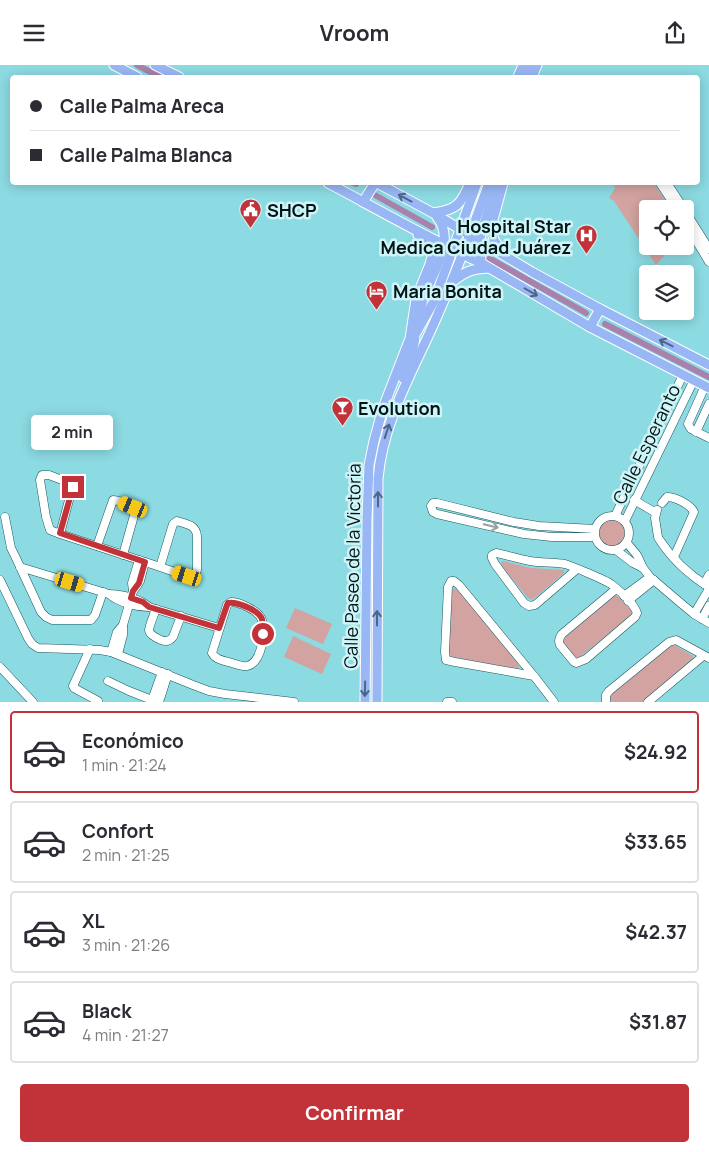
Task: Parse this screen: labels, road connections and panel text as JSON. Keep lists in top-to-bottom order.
{
  "streets": {
    "main road": ["Calle Paseo de la Victoria"],
    "street": ["Calle Esperanto"]
  },
  "places": {
    "public building": ["SHCP"],
    "hospital": ["Hospital Star Medica Ciudad Juárez"],
    "hotel": ["Maria Bonita"],
    "bar": ["Evolution"]
  },
  "page": {
    "header": "Vroom",
    "banner": ["Calle Palma Areca", "Calle Palma Blanca"],
    "bubble": "2 min",
    "list": [
      {
        "name": "Económico",
        "note": "1 min · 21:24",
        "value": "$24.92"
      },
      {
        "name": "Confort",
        "note": "2 min · 21:25",
        "value": "$33.65"
      },
      {
        "name": "XL",
        "note": "3 min · 21:26",
        "value": "$42.37"
      },
      {
        "name": "Black",
        "note": "4 min · 21:27",
        "value": "$31.87"
      }
    ],
    "buttons": "Confirmar"
  }
}
